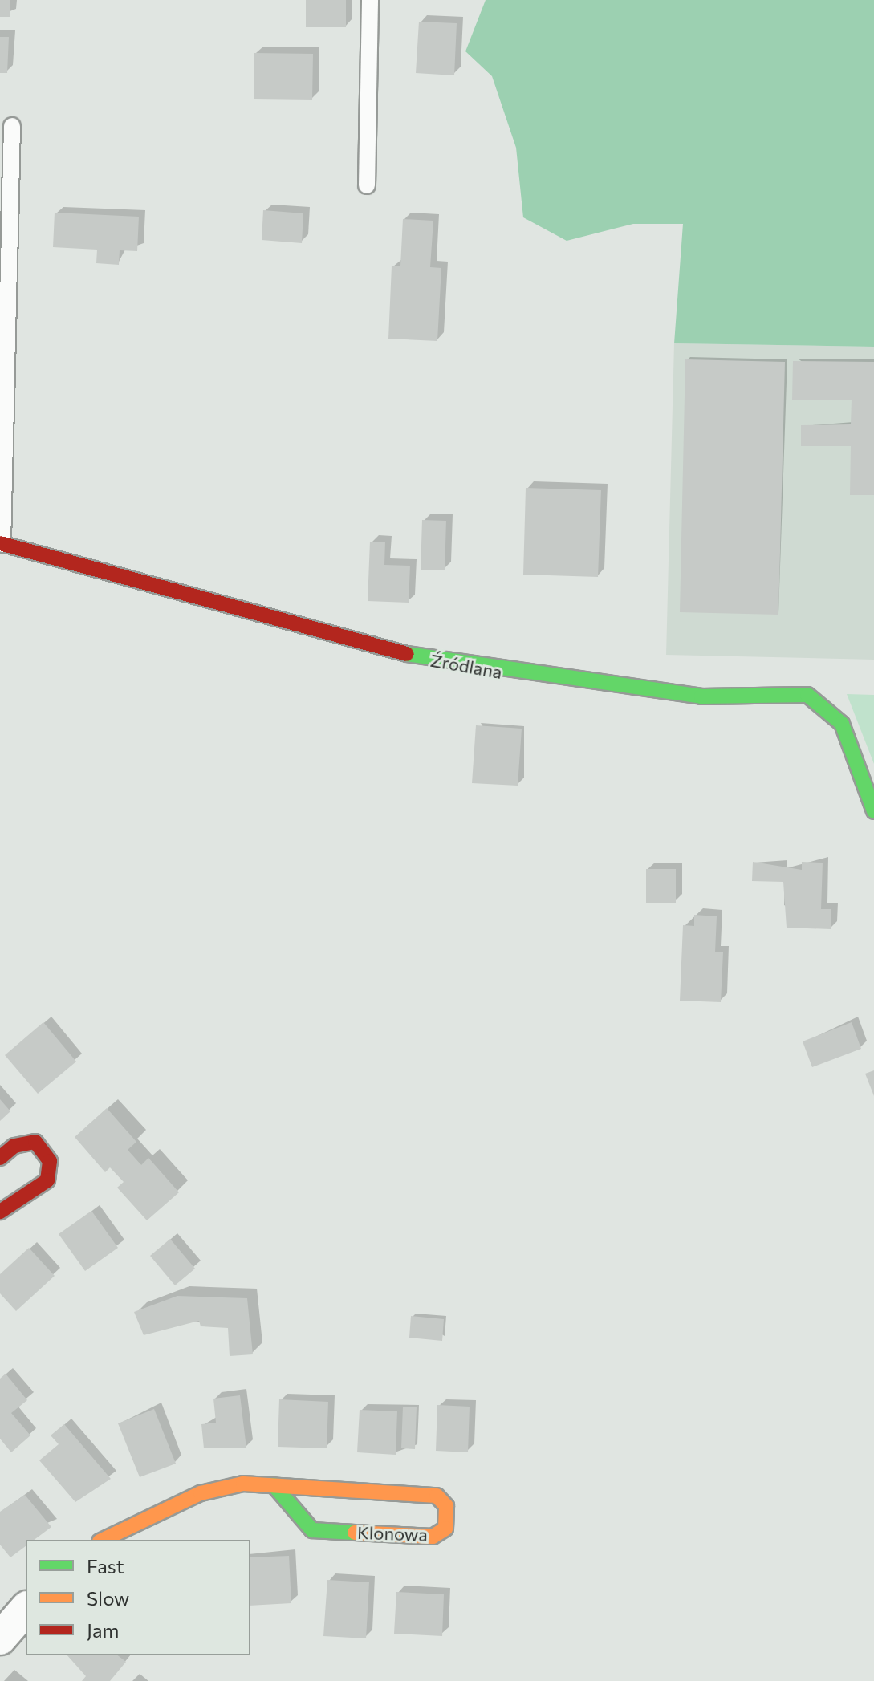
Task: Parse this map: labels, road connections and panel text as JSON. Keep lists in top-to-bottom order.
{
  "streets": {
    "street": ["Źródlana", "Klonowa"]
  },
  "legend": ["Fast", "Slow", "Jam"]
}
